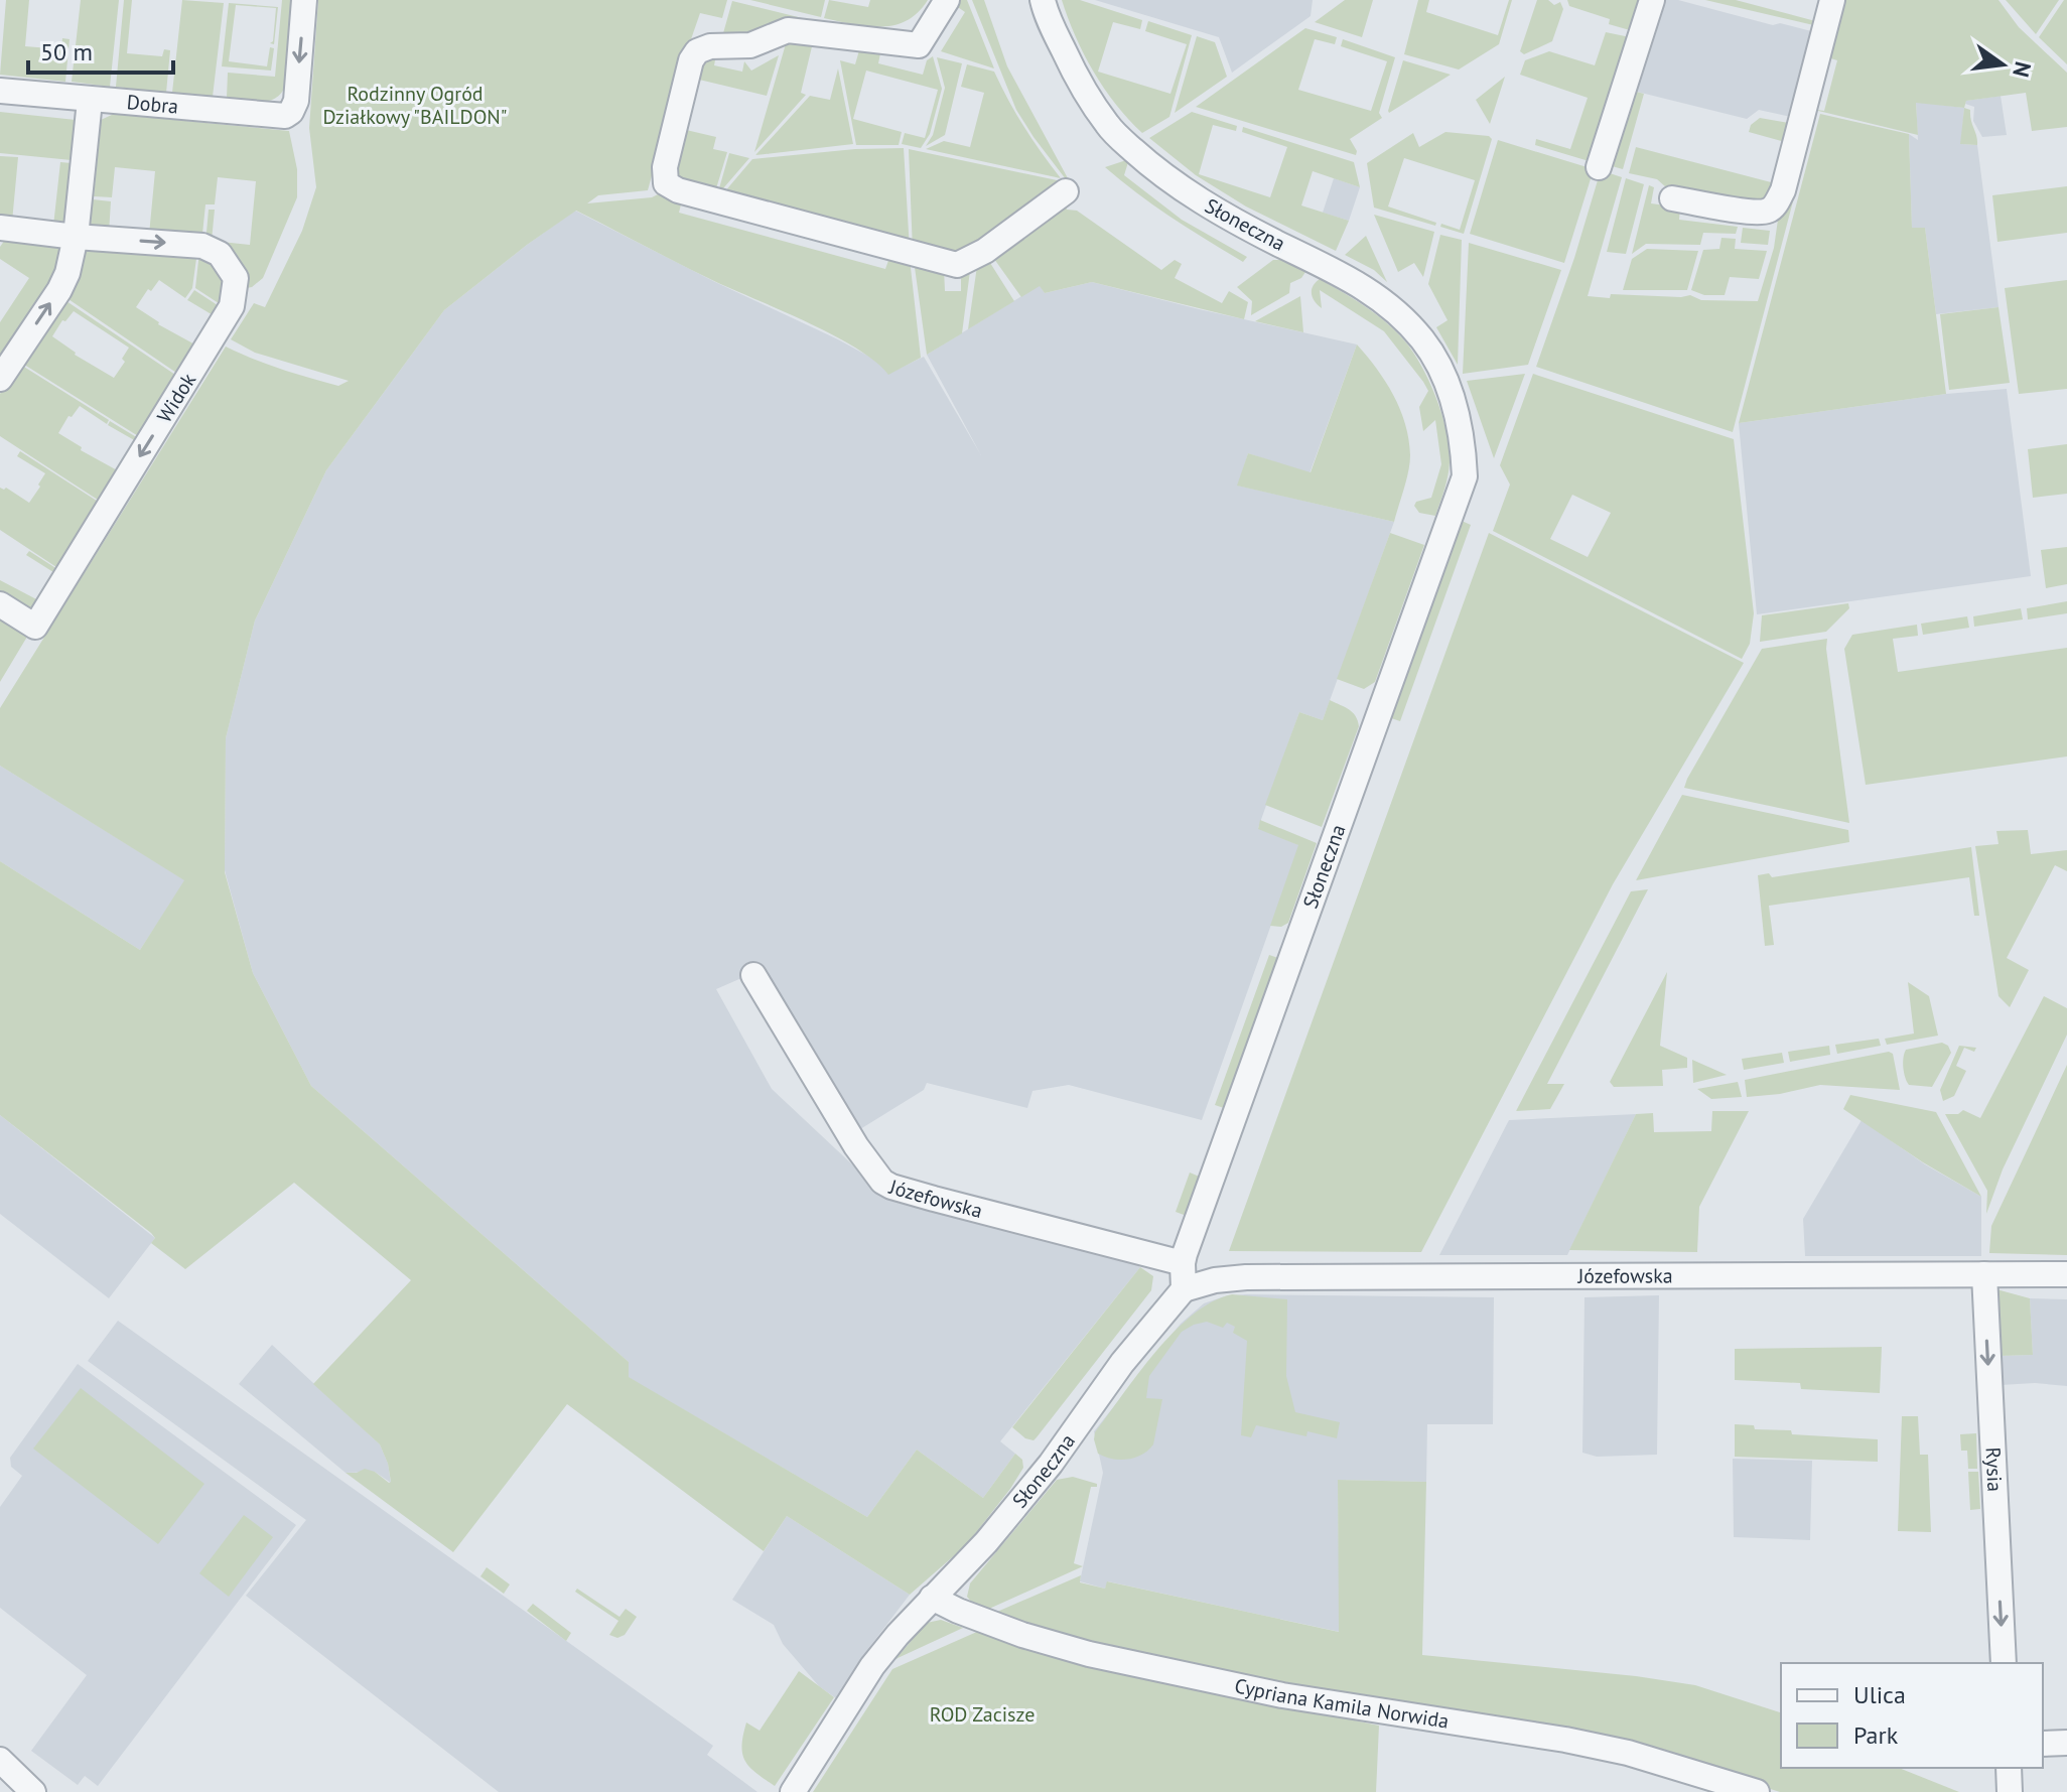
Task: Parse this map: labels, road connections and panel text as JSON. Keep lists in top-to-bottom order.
{
  "streets": {
    "street": [
      "Dobra",
      "Słoneczna",
      "Widok",
      "Józefowska",
      "Rysia",
      "Cypriana Kamila Norwida"
    ]
  },
  "crossings": [
    ["Słoneczna", "Józefowska"],
    ["Słoneczna", "Cypriana Kamila Norwida"],
    ["Józefowska", "Rysia"]
  ],
  "one_way": ["Rysia"],
  "parks": ["Rodzinny Ogród Działkowy \"BAILDON\"", "ROD Zacisze"],
  "legend": ["Ulica", "Park"],
  "scale_bar": "50 m",
  "north": "right"
}
